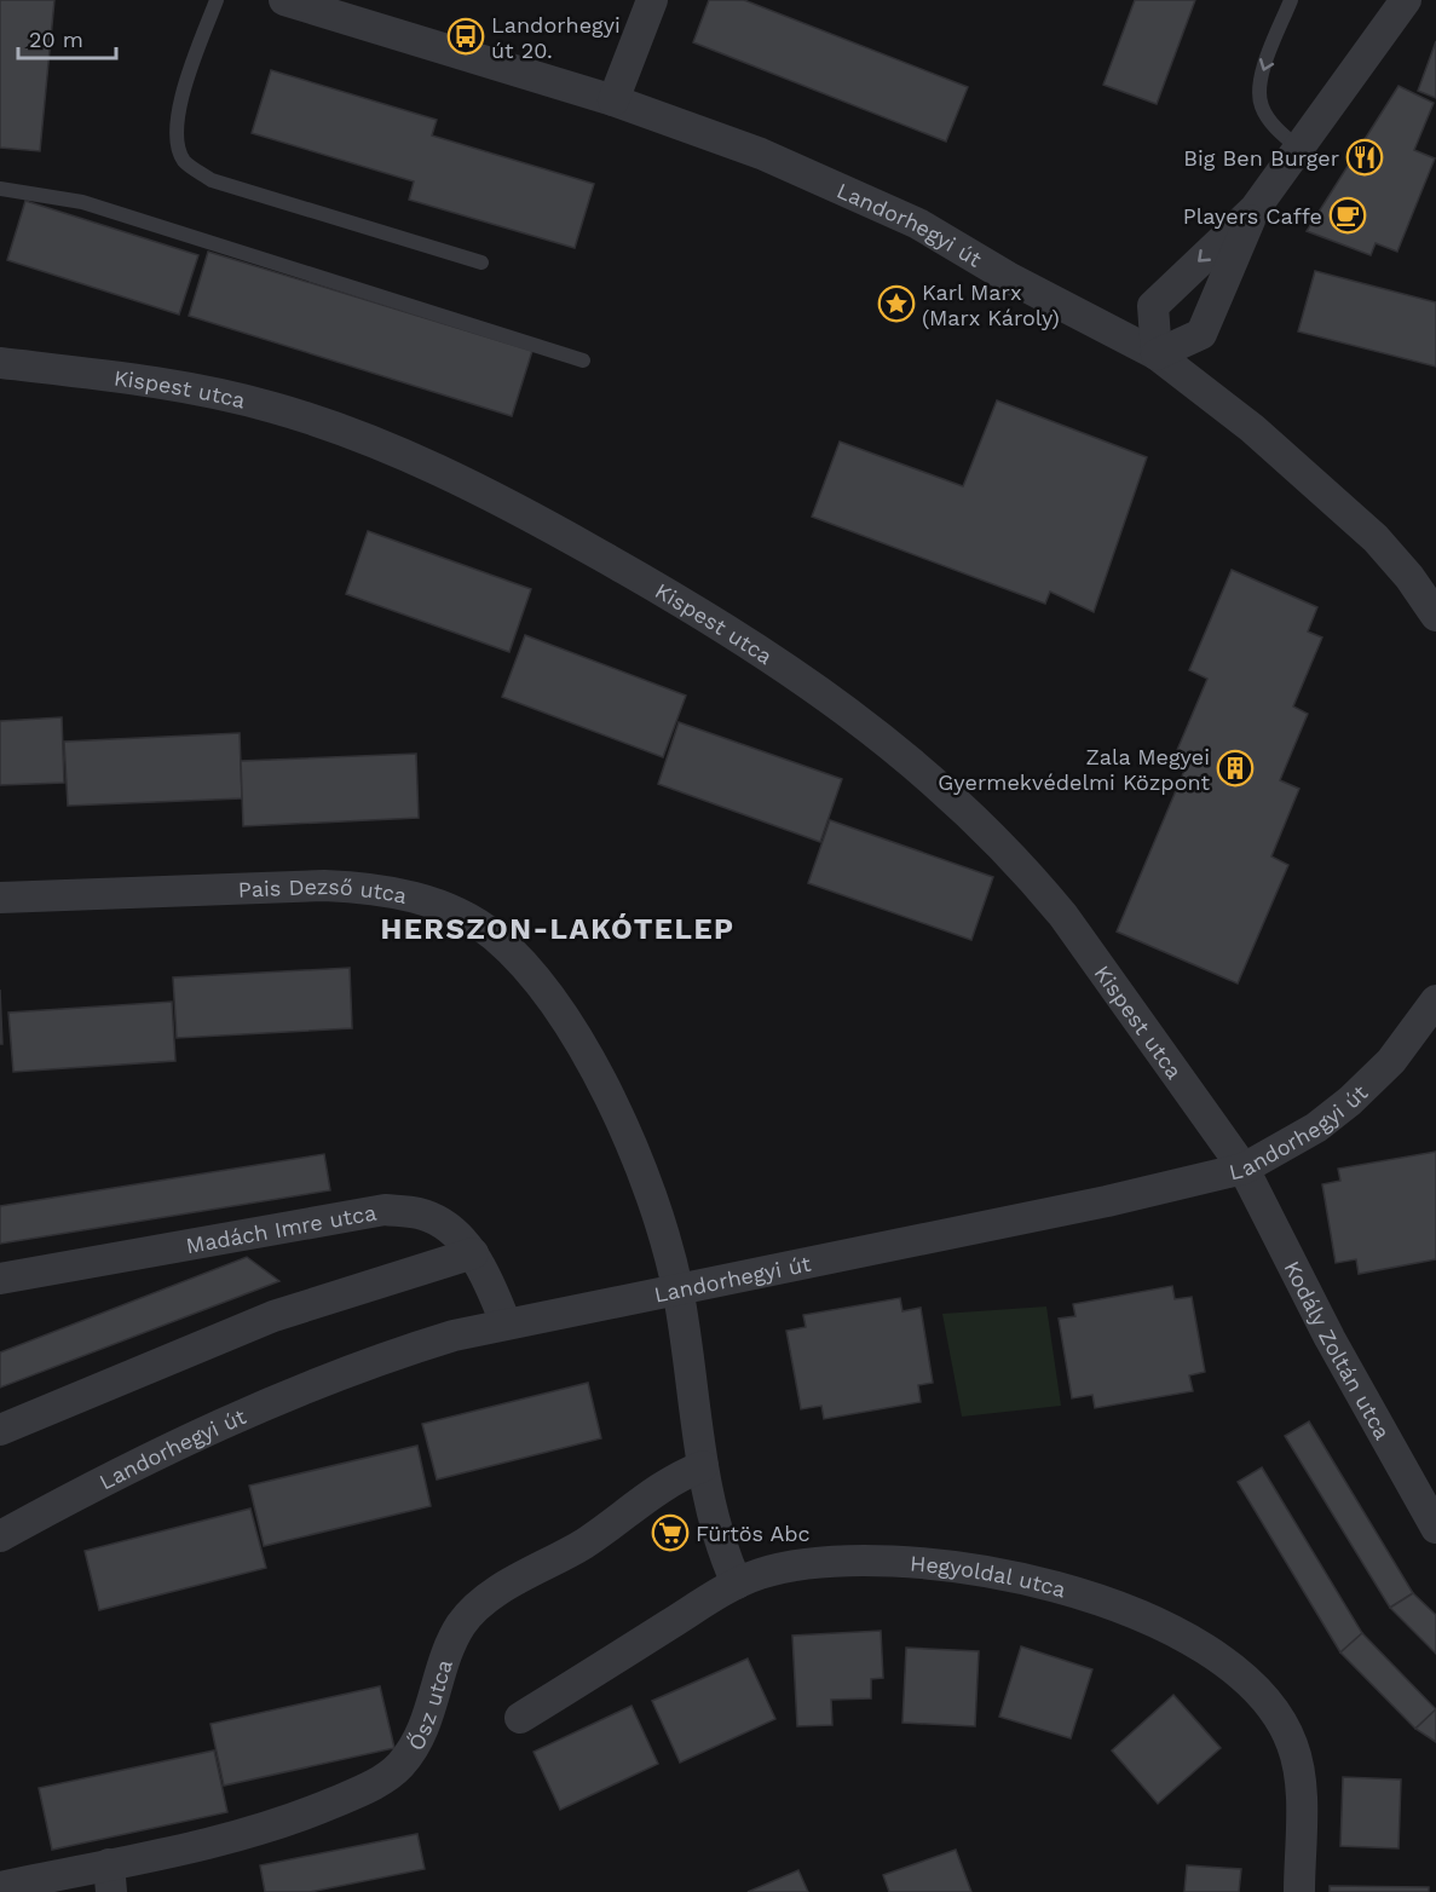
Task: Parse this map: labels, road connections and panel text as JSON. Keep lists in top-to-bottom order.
{
  "streets": {
    "street": [
      "Landorhegyi út",
      "Kispest utca",
      "Pais Dezső utca",
      "Madách Imre utca",
      "Kodály Zoltán utca",
      "Hegyoldal utca",
      "Ősz utca"
    ]
  },
  "crossings": [
    ["Landorhegyi út", "Kispest utca"],
    ["Landorhegyi út", "Pais Dezső utca"],
    ["Landorhegyi út", "Madách Imre utca"],
    ["Landorhegyi út", "Kodály Zoltán utca"],
    ["Kispest utca", "Kodály Zoltán utca"]
  ],
  "districts": ["HERSZON-LAKÓTELEP"],
  "places": {
    "bus stop": ["Landorhegyi út 20."],
    "restaurant": ["Big Ben Burger"],
    "cafe": ["Players Caffe"],
    "place": ["Karl Marx (Marx Károly)"],
    "building": ["Zala Megyei Gyermekvédelmi Központ"],
    "supermarket": ["Fürtös Abc"]
  },
  "scale_bar": "20 m"
}
